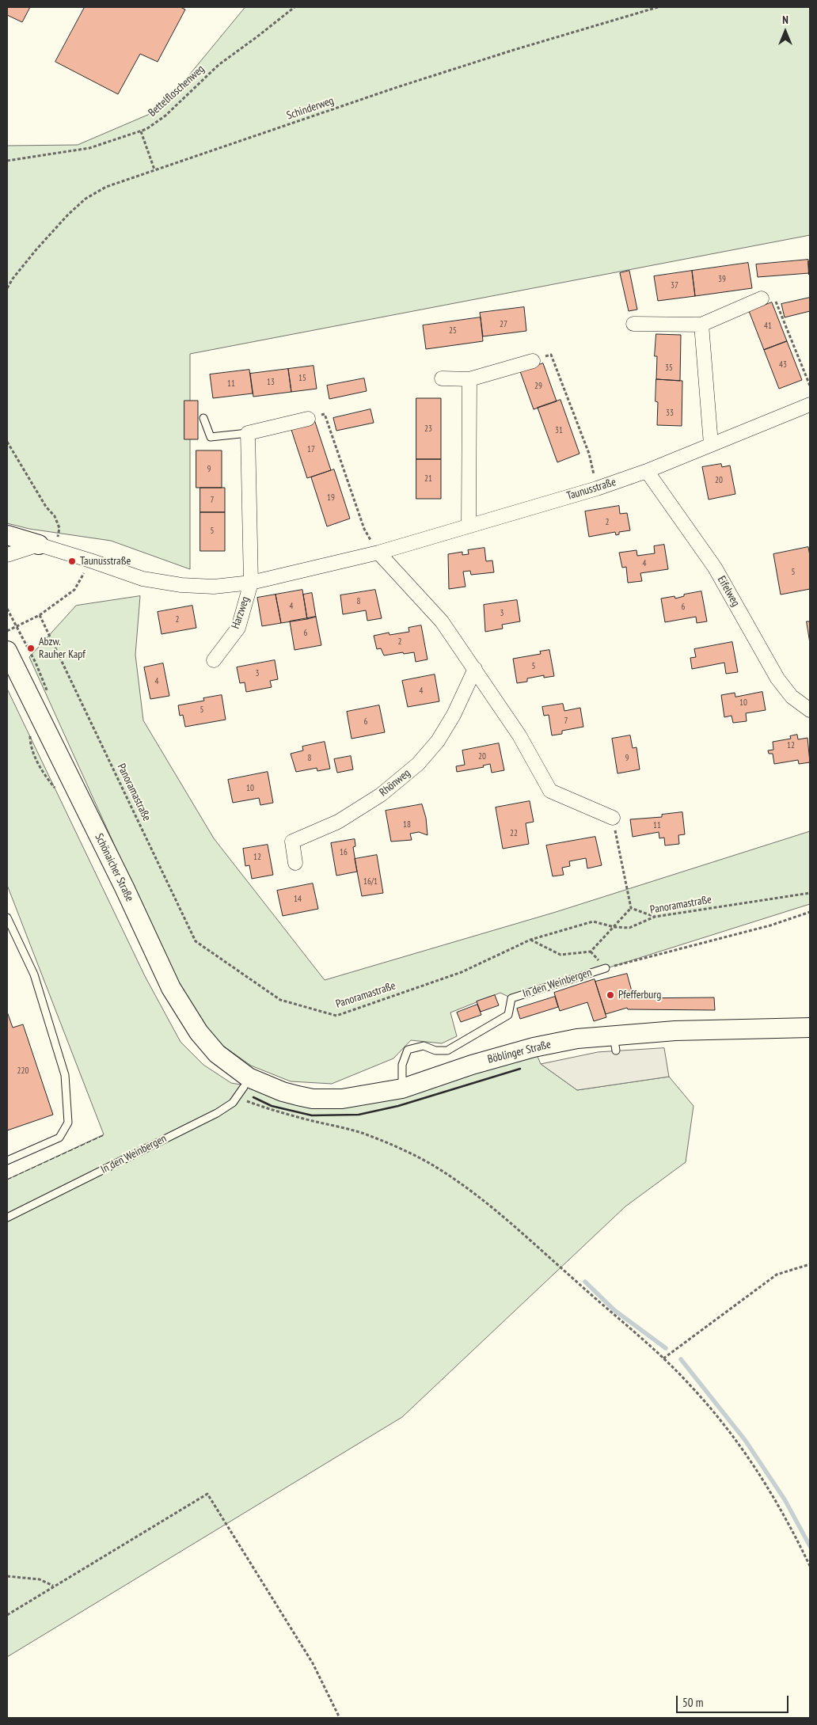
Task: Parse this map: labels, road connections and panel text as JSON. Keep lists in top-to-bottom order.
{
  "streets": {
    "main road": ["Schönaicher Straße", "Böblinger Straße"],
    "street": [
      "Taunusstraße",
      "Eifelweg",
      "Harzweg",
      "Rhönweg"
    ],
    "lane": ["In den Weinbergen"],
    "path": ["Bettelfloschenweg", "Schinderweg", "Panoramastraße"]
  },
  "crossings": [
    ["Taunusstraße", "Eifelweg"],
    ["Taunusstraße", "Harzweg"],
    ["Schönaicher Straße", "In den Weinbergen"],
    ["Schönaicher Straße", "Böblinger Straße"],
    ["In den Weinbergen", "Böblinger Straße"]
  ],
  "places": ["Taunusstraße", "Abzw. Rauher Kapf", "Pfefferburg"],
  "house_numbers": [
    "39",
    "37",
    "27",
    "41",
    "25",
    "43",
    "35",
    "15",
    "13",
    "11",
    "29",
    "33",
    "23",
    "31",
    "17",
    "9",
    "21",
    "20",
    "19",
    "7",
    "2",
    "5",
    "4",
    "5",
    "8",
    "4",
    "6",
    "3",
    "2",
    "6",
    "2",
    "5",
    "3",
    "4",
    "4",
    "10",
    "5",
    "7",
    "6",
    "12",
    "20",
    "8",
    "9",
    "10",
    "18",
    "11",
    "22",
    "16",
    "12",
    "16/1",
    "14",
    "220"
  ],
  "scale_bar": "50 m",
  "north": "top"
}
